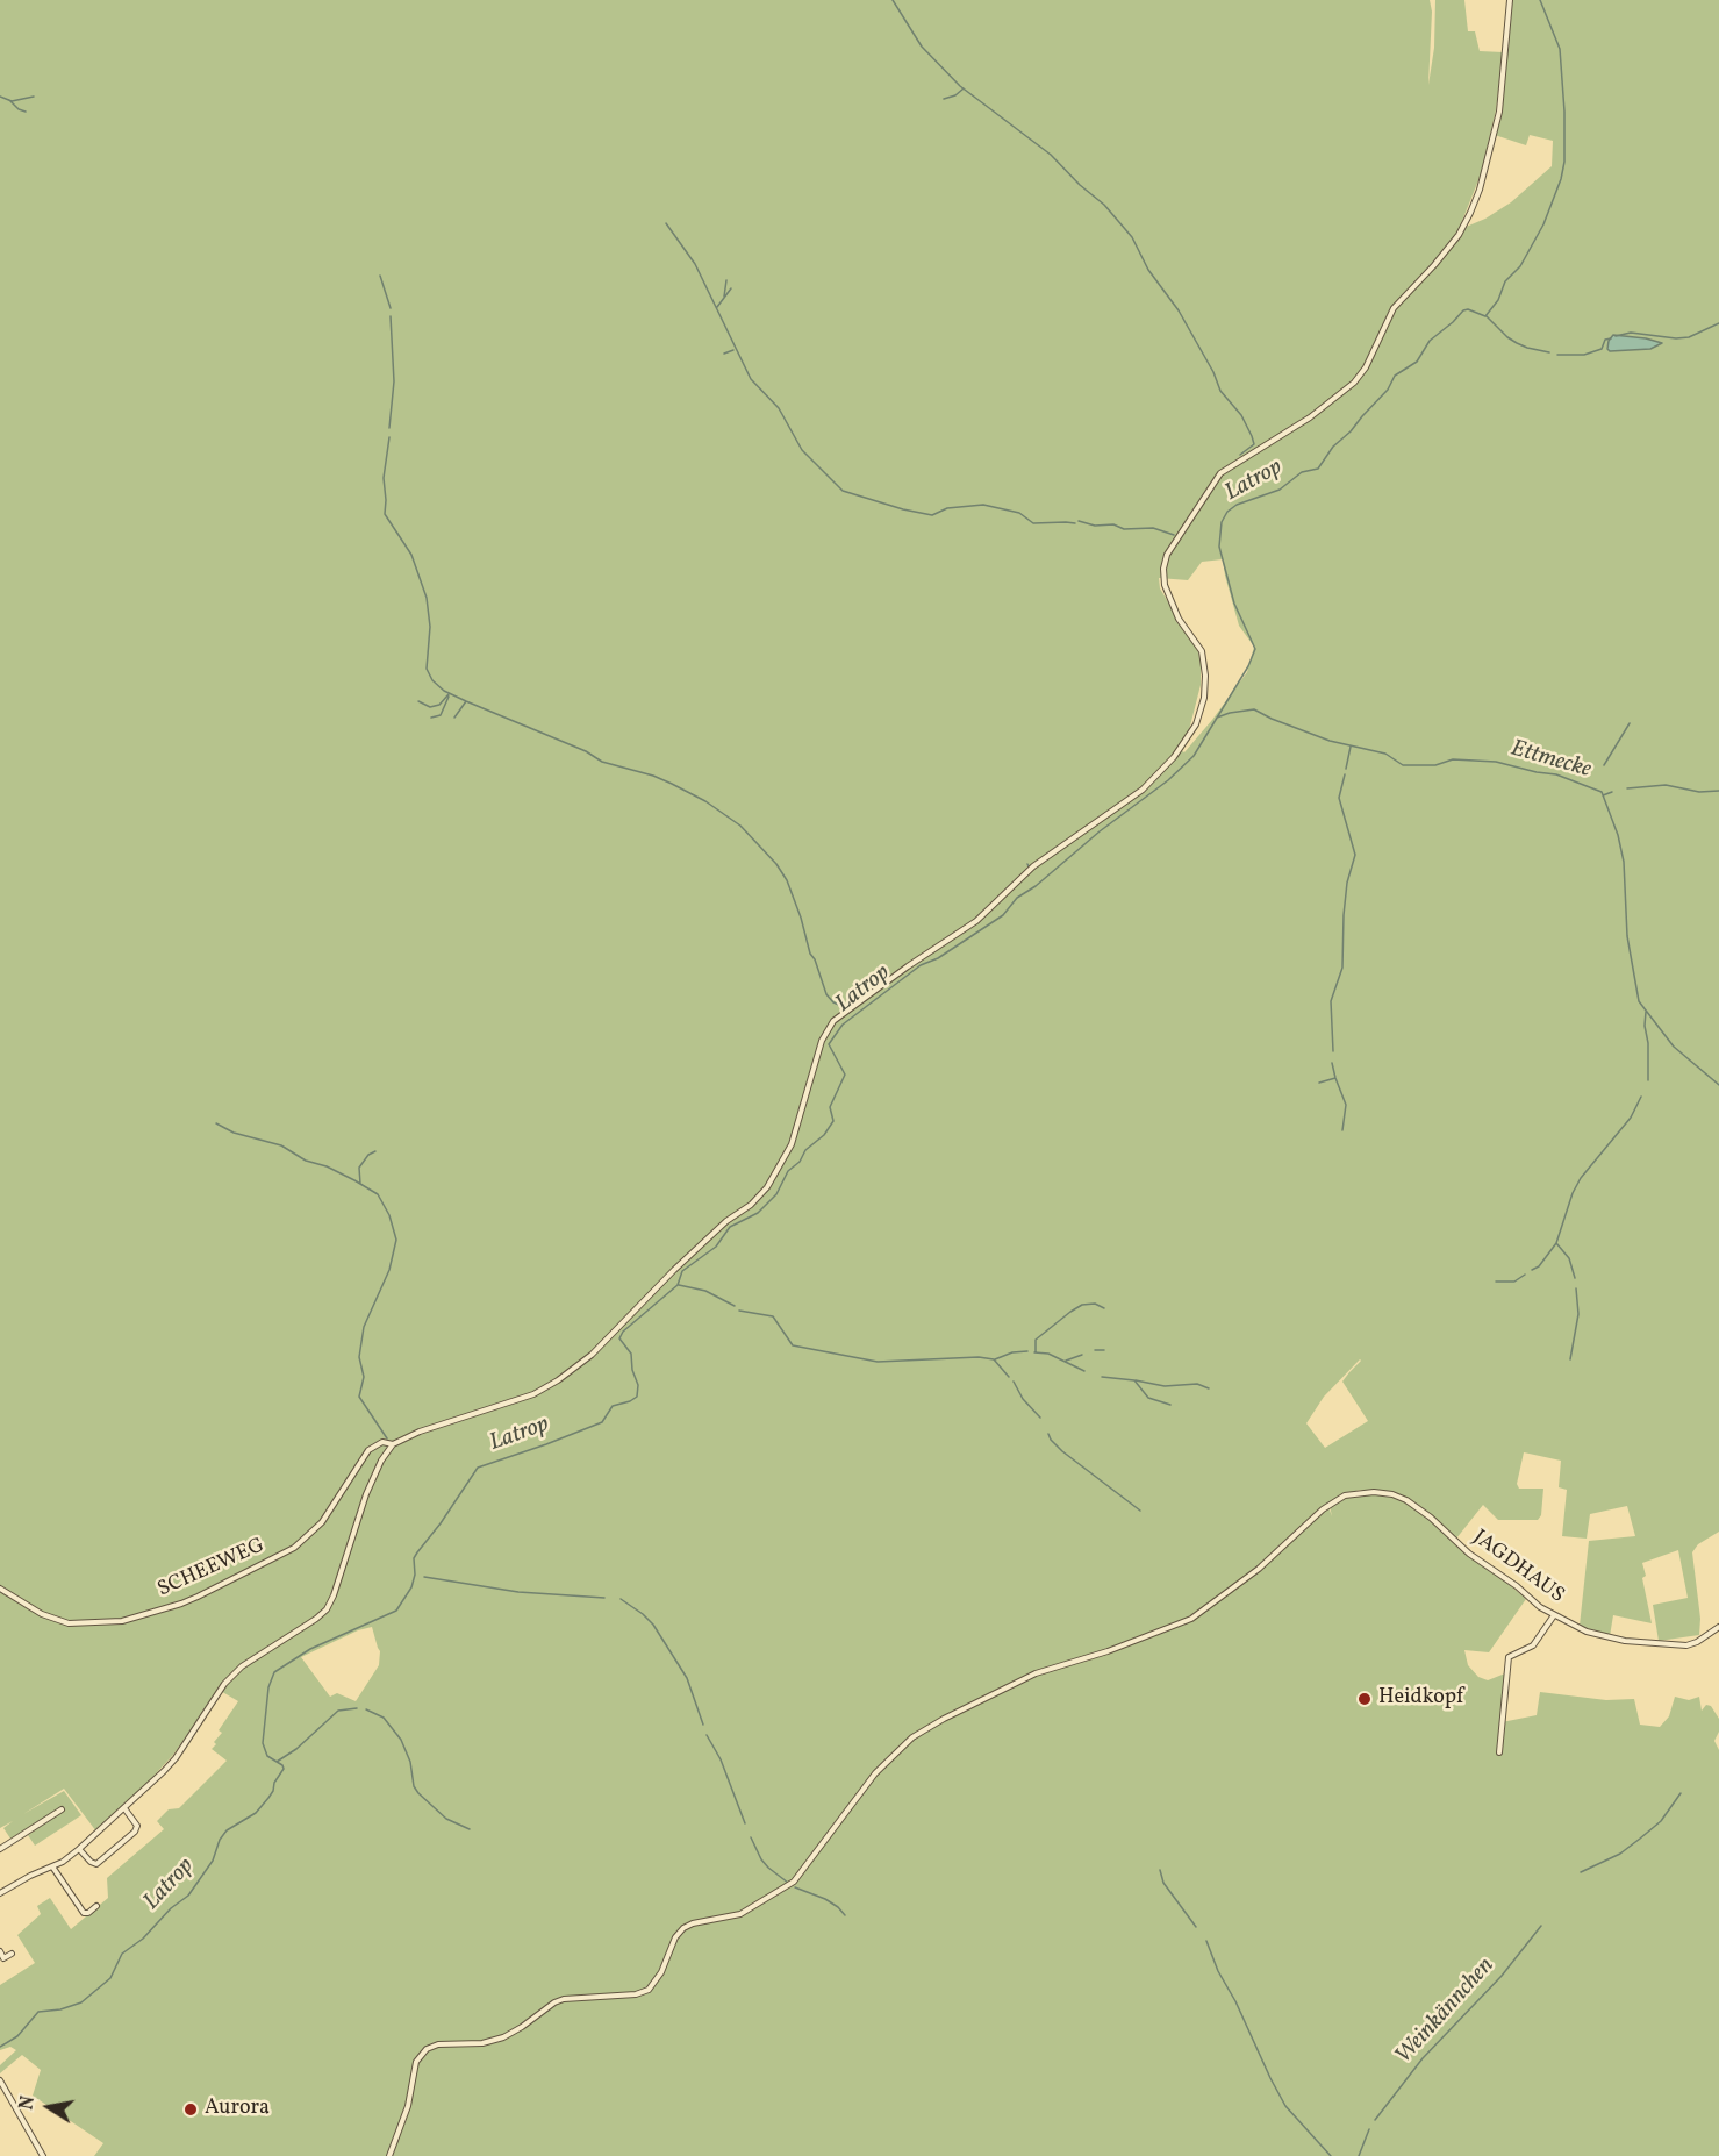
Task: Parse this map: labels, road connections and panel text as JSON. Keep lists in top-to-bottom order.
{
  "streets": {
    "street": ["JAGDHAUS", "SCHEEWEG"]
  },
  "water": ["Latrop", "Ettmecke", "Weinkännchen"],
  "places": ["Heidkopf", "Aurora"],
  "north": "left"
}
